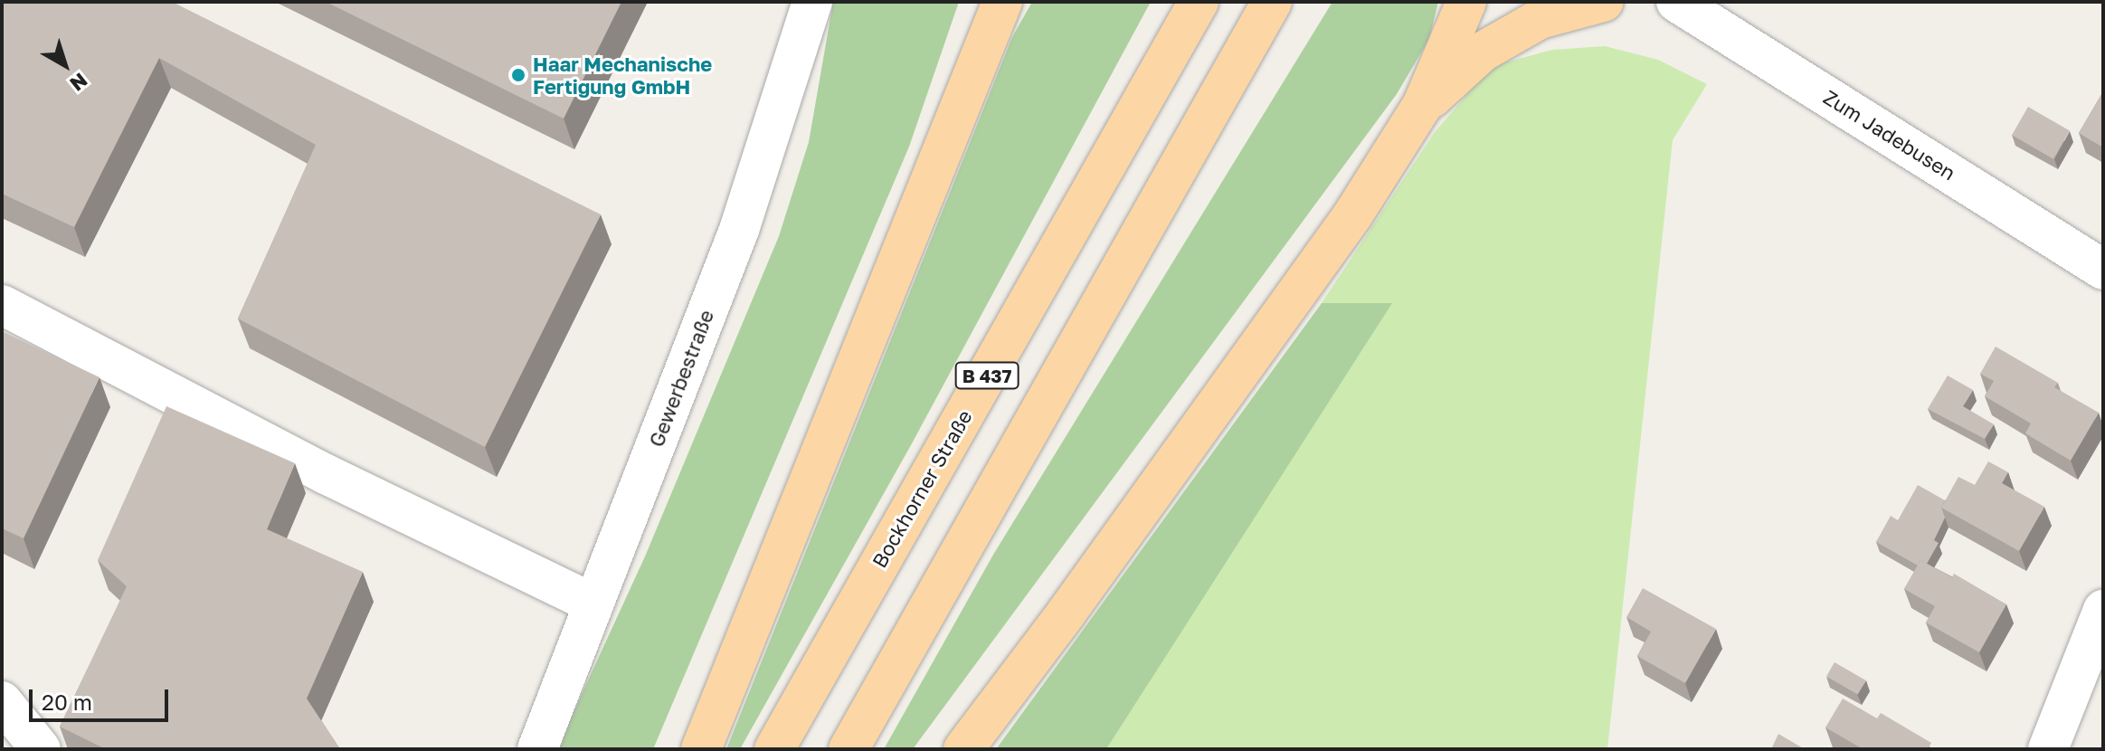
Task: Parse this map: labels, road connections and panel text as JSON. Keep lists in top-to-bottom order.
{
  "streets": {
    "main road": ["B 437", "Bockhorner Straße"],
    "street": ["Zum Jadebusen", "Gewerbestraße"]
  },
  "places": ["Haar Mechanische Fertigung GmbH"],
  "scale_bar": "20 m",
  "north": "bottom right"
}
